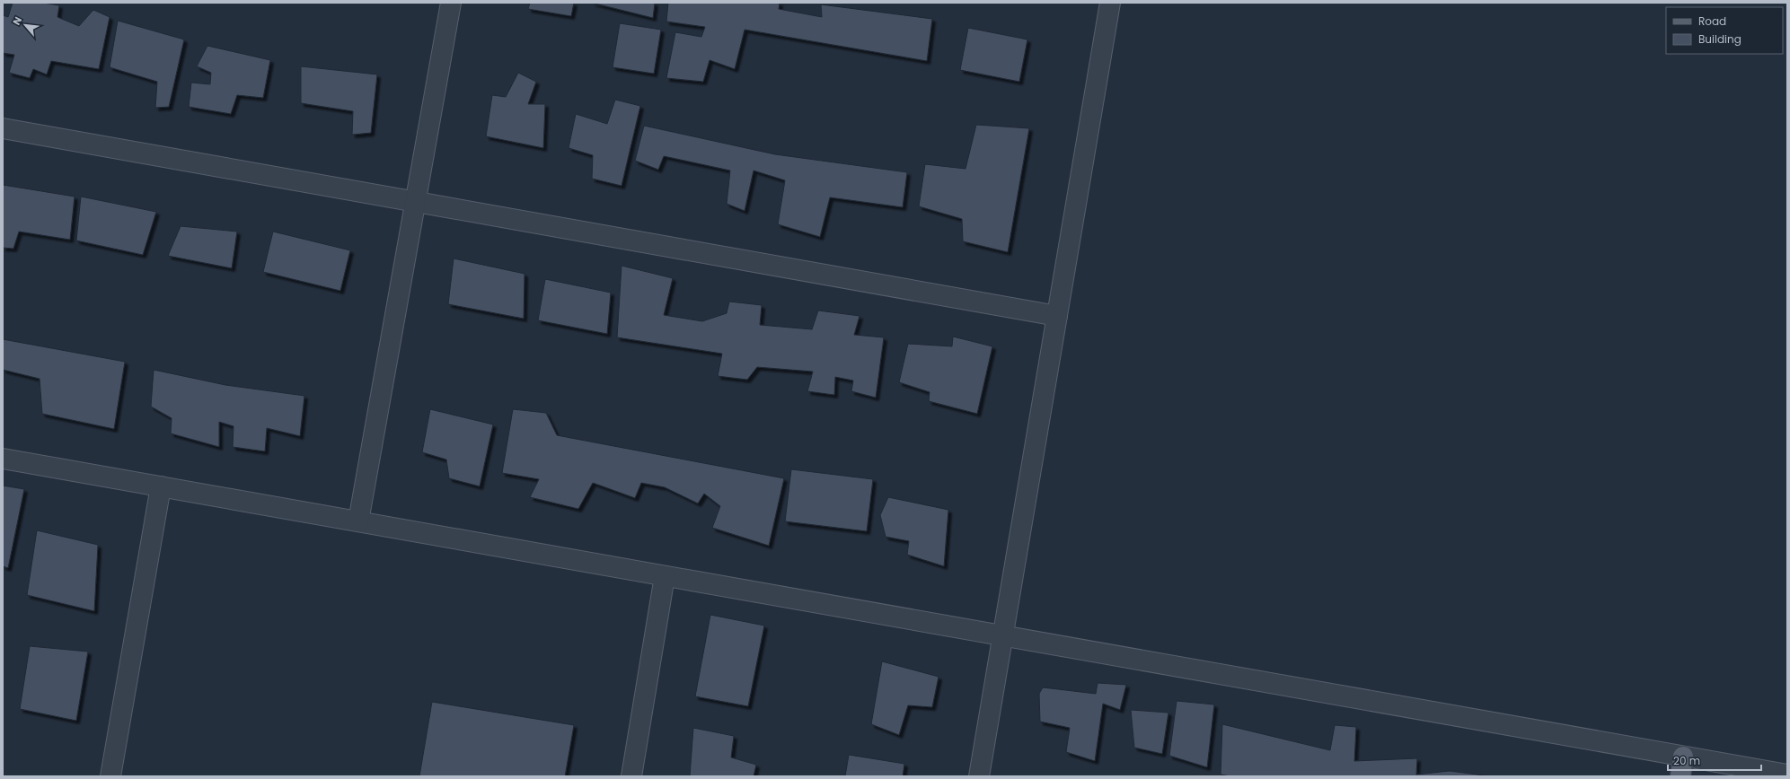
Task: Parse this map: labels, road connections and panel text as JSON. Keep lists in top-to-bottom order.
{
  "legend": ["Road", "Building"],
  "scale_bar": "20 m",
  "north": "top left"
}
